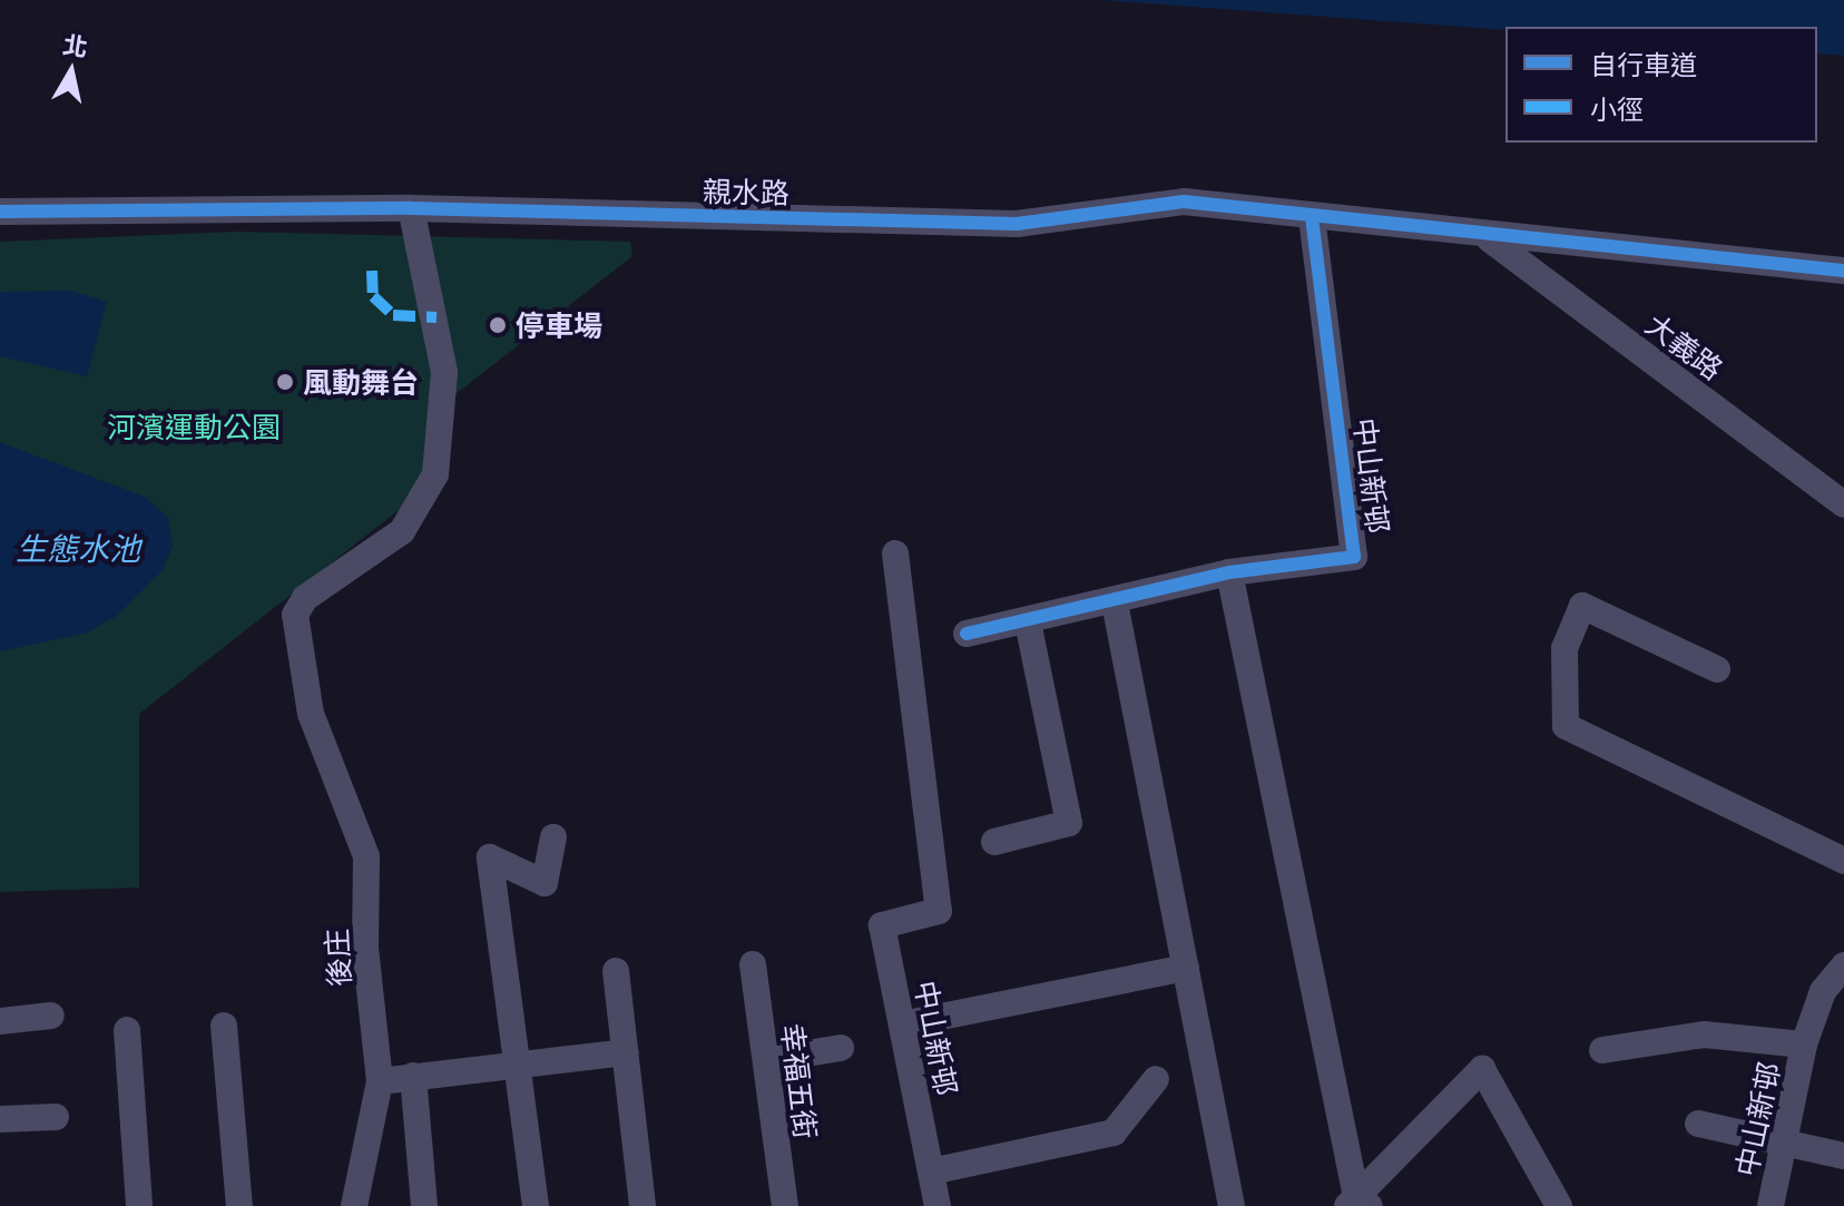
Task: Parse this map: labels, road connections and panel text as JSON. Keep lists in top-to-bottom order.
{
  "streets": {
    "street": [
      "親水路",
      "大義路",
      "中山新邨",
      "後庄",
      "幸福五街"
    ]
  },
  "crossings": [
    ["親水路", "大義路"],
    ["親水路", "中山新邨"],
    ["親水路", "後庄"]
  ],
  "water": ["生態水池"],
  "parks": ["河濱運動公園"],
  "places": ["停車場", "風動舞台"],
  "legend": ["自行車道", "小徑"],
  "north": "top"
}
